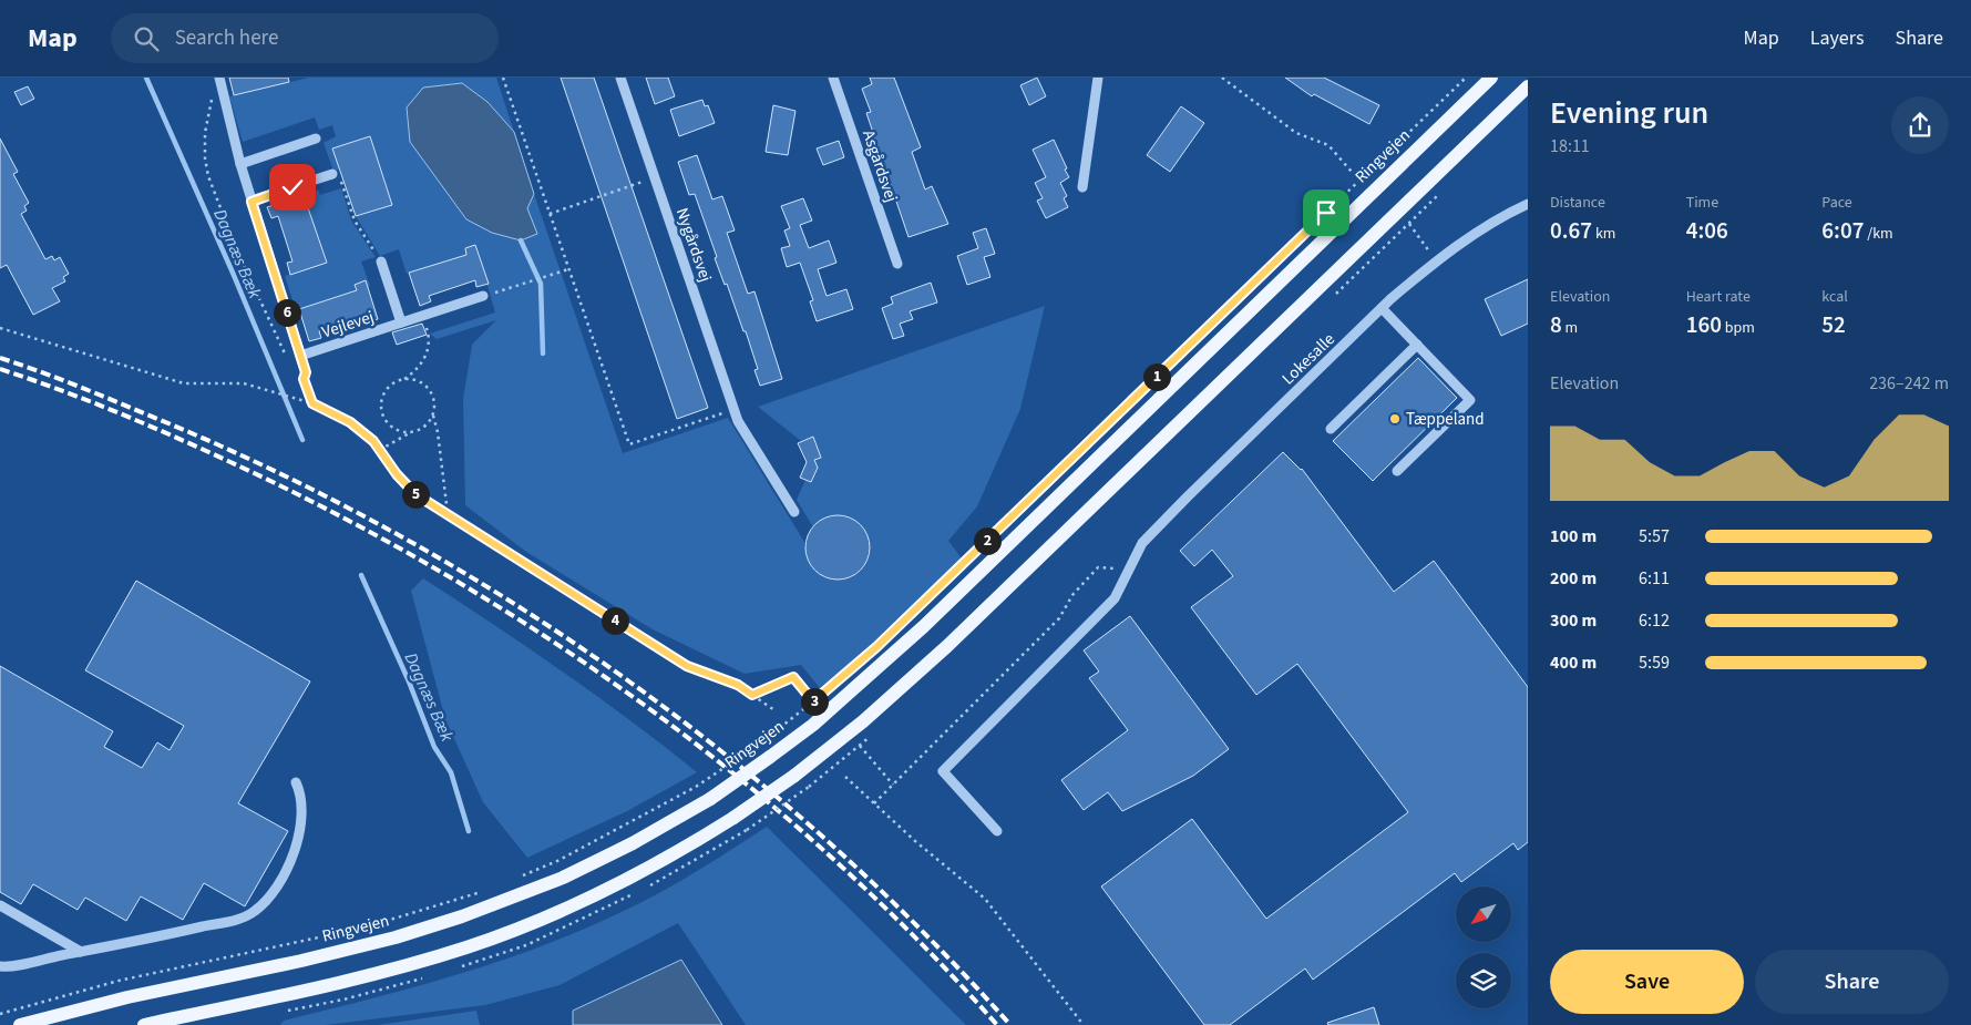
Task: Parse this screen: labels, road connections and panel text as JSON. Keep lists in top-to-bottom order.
{
  "streets": {
    "main road": ["Ringvejen"],
    "street": [
      "Asgårdsvej",
      "Nygårdsvej",
      "Vejlevej",
      "Lokesalle"
    ]
  },
  "water": ["Dagnæs Bæk"],
  "places": ["Tæppeland"],
  "north": "bottom left",
  "page": {
    "header": "Map",
    "search": "Search here",
    "nav": ["Map", "Layers", "Share"],
    "heading": ["Evening run", "18:11"],
    "stats": [
      ["Distance", "0.67 km"],
      ["Time", "4:06"],
      ["Pace", "6:07 /km"],
      ["Elevation", "8 m"],
      ["Heart rate", "160 bpm"],
      ["kcal", "52"]
    ],
    "pins": [
      "6",
      "1",
      "5",
      "2",
      "4",
      "3"
    ],
    "chart": ["Elevation", "236–242 m"],
    "list": [
      {
        "name": "100 m",
        "note": "5:57"
      },
      {
        "name": "200 m",
        "note": "6:11"
      },
      {
        "name": "300 m",
        "note": "6:12"
      },
      {
        "name": "400 m",
        "note": "5:59"
      }
    ],
    "buttons": ["Save", "Share"]
  }
}
